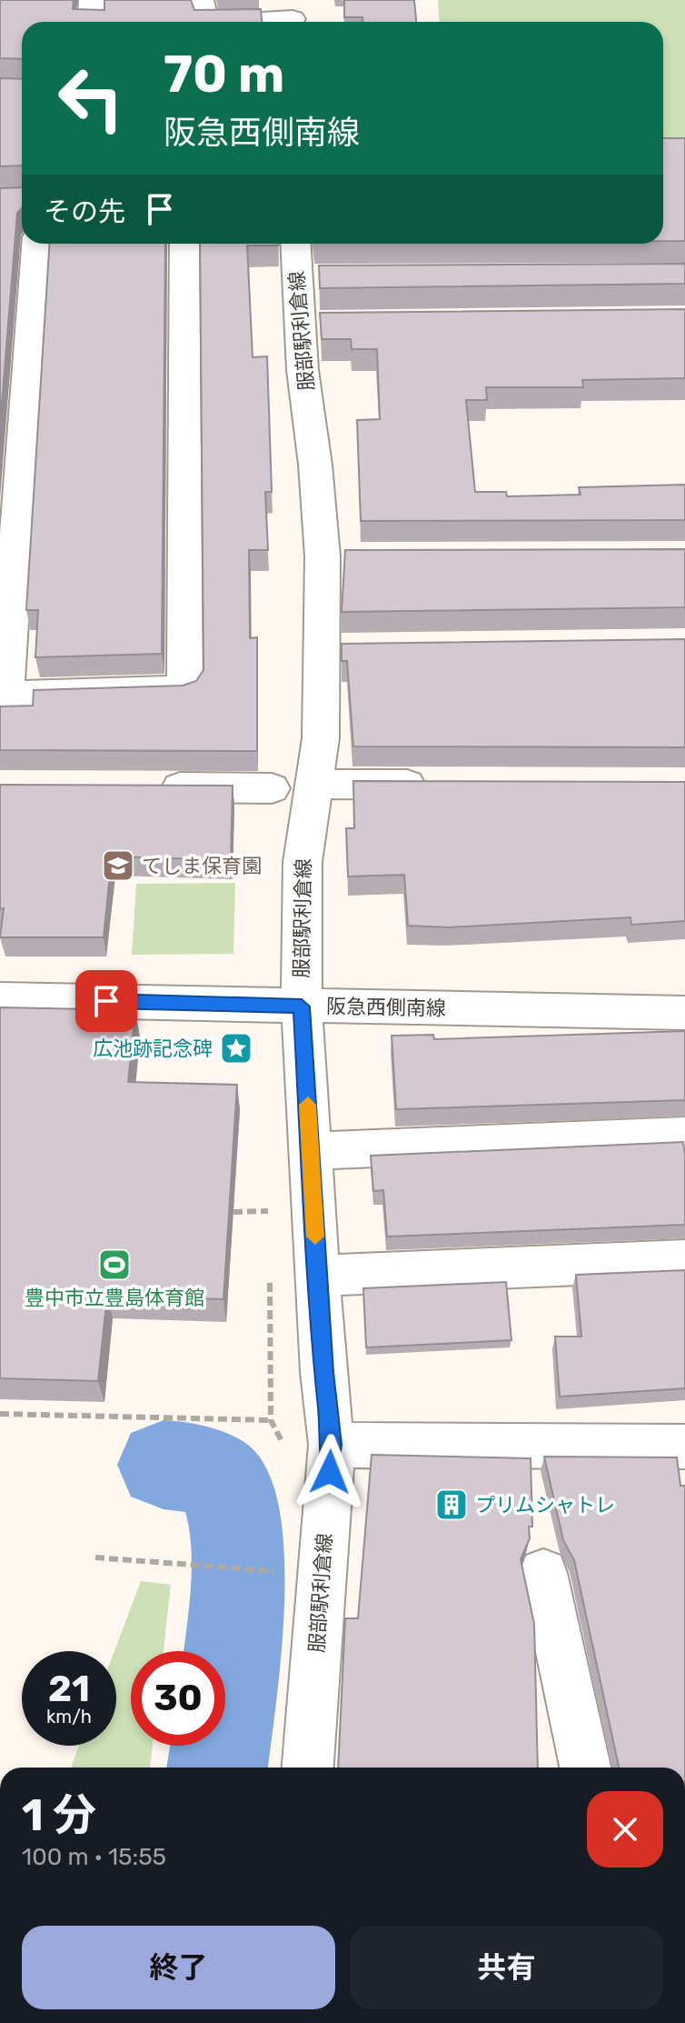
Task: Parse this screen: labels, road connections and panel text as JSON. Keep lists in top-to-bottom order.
{
  "streets": {
    "street": ["服部駅利倉線", "阪急西側南線"]
  },
  "crossings": [
    ["服部駅利倉線", "阪急西側南線"]
  ],
  "places": {
    "school or university": ["てしま保育園"],
    "place": ["広池跡記念碑"],
    "sports": ["豊中市立豊島体育館"],
    "building": ["プリムシャトレ"]
  },
  "page": {
    "turn": ["70 m", "阪急西側南線"],
    "then": "その先",
    "speed": "21 km/h",
    "limit": "30",
    "heading": ["1 分", "100 m · 15:55"],
    "buttons": ["終了", "共有"]
  }
}
